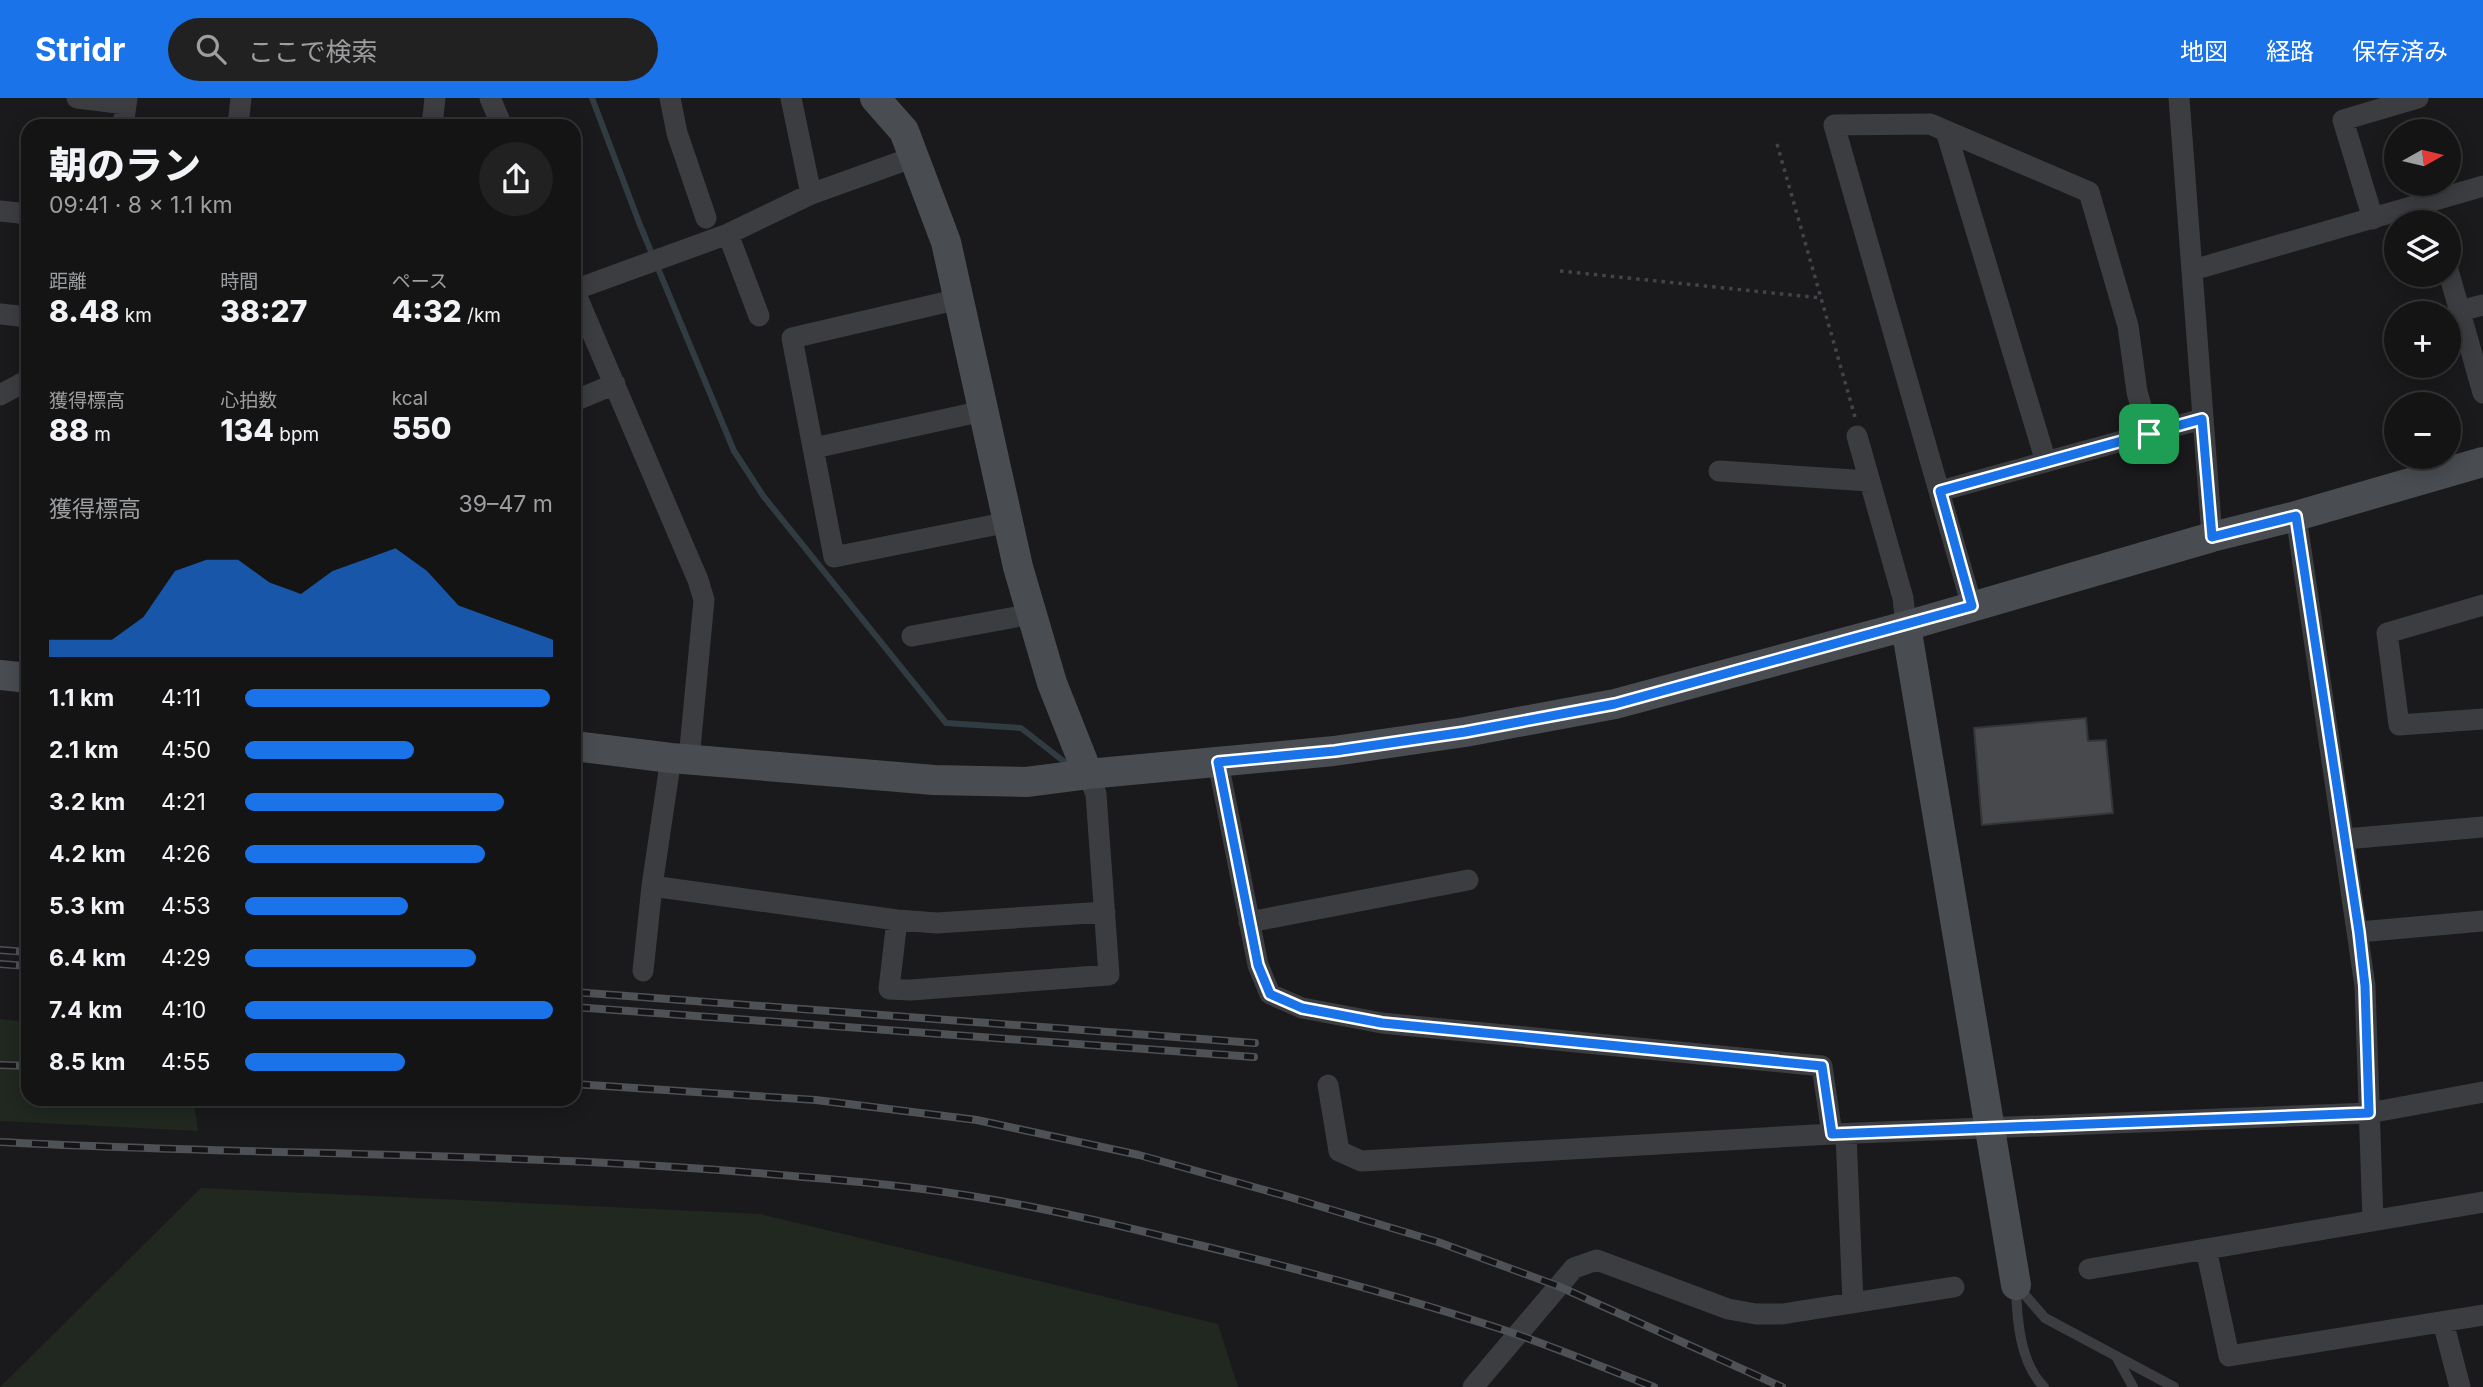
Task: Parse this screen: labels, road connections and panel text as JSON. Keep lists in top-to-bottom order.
{
  "north": "right",
  "page": {
    "header": "Stridr",
    "search": "ここで検索",
    "nav": ["地図", "経路", "保存済み"],
    "map_buttons": ["+", "−"],
    "heading": ["朝のラン", "09:41 · 8 × 1.1 km"],
    "stats": [
      ["距離", "8.48 km"],
      ["時間", "38:27"],
      ["ペース", "4:32 /km"],
      ["獲得標高", "88 m"],
      ["心拍数", "134 bpm"],
      ["kcal", "550"]
    ],
    "chart": ["獲得標高", "39–47 m"],
    "list": [
      {
        "name": "1.1 km",
        "note": "4:11"
      },
      {
        "name": "2.1 km",
        "note": "4:50"
      },
      {
        "name": "3.2 km",
        "note": "4:21"
      },
      {
        "name": "4.2 km",
        "note": "4:26"
      },
      {
        "name": "5.3 km",
        "note": "4:53"
      },
      {
        "name": "6.4 km",
        "note": "4:29"
      },
      {
        "name": "7.4 km",
        "note": "4:10"
      },
      {
        "name": "8.5 km",
        "note": "4:55"
      }
    ]
  }
}
